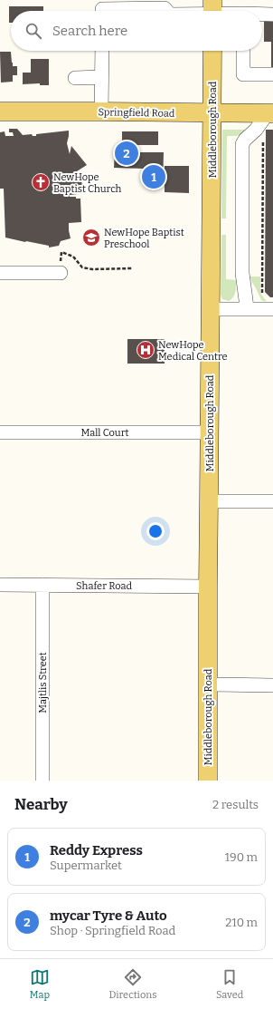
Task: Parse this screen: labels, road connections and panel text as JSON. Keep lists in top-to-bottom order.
{
  "streets": {
    "main road": ["Springfield Road", "Middleborough Road"],
    "street": ["Mall Court", "Shafer Road", "Majtlis Street"]
  },
  "crossings": [
    ["Springfield Road", "Middleborough Road"],
    ["Middleborough Road", "Mall Court"],
    ["Middleborough Road", "Shafer Road"],
    ["Shafer Road", "Majtlis Street"]
  ],
  "places": {
    "church": ["NewHope Baptist Church"],
    "school or university": ["NewHope Baptist Preschool"],
    "hospital": ["NewHope Medical Centre"]
  },
  "page": {
    "search": "Search here",
    "pins": ["2", "1"],
    "heading": ["Nearby", "2 results"],
    "list": [
      {
        "mark": "1",
        "name": "Reddy Express",
        "note": "Supermarket",
        "value": "190 m"
      },
      {
        "mark": "2",
        "name": "mycar Tyre & Auto",
        "note": "Shop · Springfield Road",
        "value": "210 m"
      }
    ],
    "nav": ["Map", "Directions", "Saved"]
  }
}
